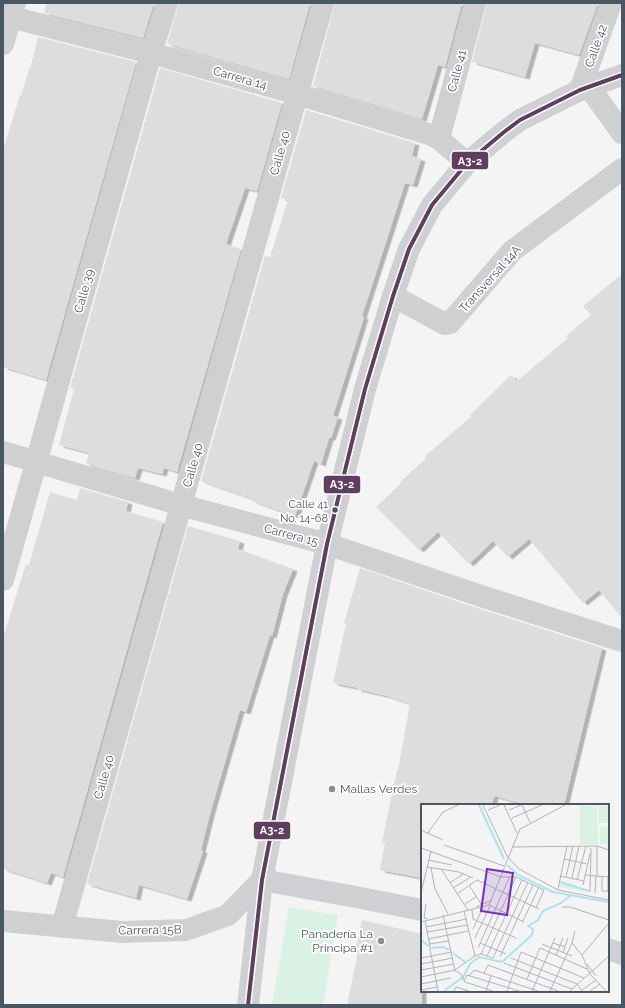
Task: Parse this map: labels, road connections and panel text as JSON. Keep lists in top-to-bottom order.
{
  "streets": {
    "street": [
      "Calle 42",
      "Calle 41",
      "Carrera 14",
      "Calle 40",
      "Transversal 14A",
      "Calle 39",
      "Carrera 15",
      "Carrera 15B"
    ]
  },
  "crossings": [
    ["Calle 41", "Carrera 14"],
    ["Carrera 14", "Calle 40"],
    ["Carrera 14", "Calle 39"],
    ["Calle 40", "Carrera 15"],
    ["Calle 40", "Carrera 15B"],
    ["Calle 39", "Carrera 15"]
  ],
  "places": ["Calle 41 No. 14-68", "Mallas Verdes", "Panadería La Principa #1"],
  "lines": ["transit line A3-2"]
}
